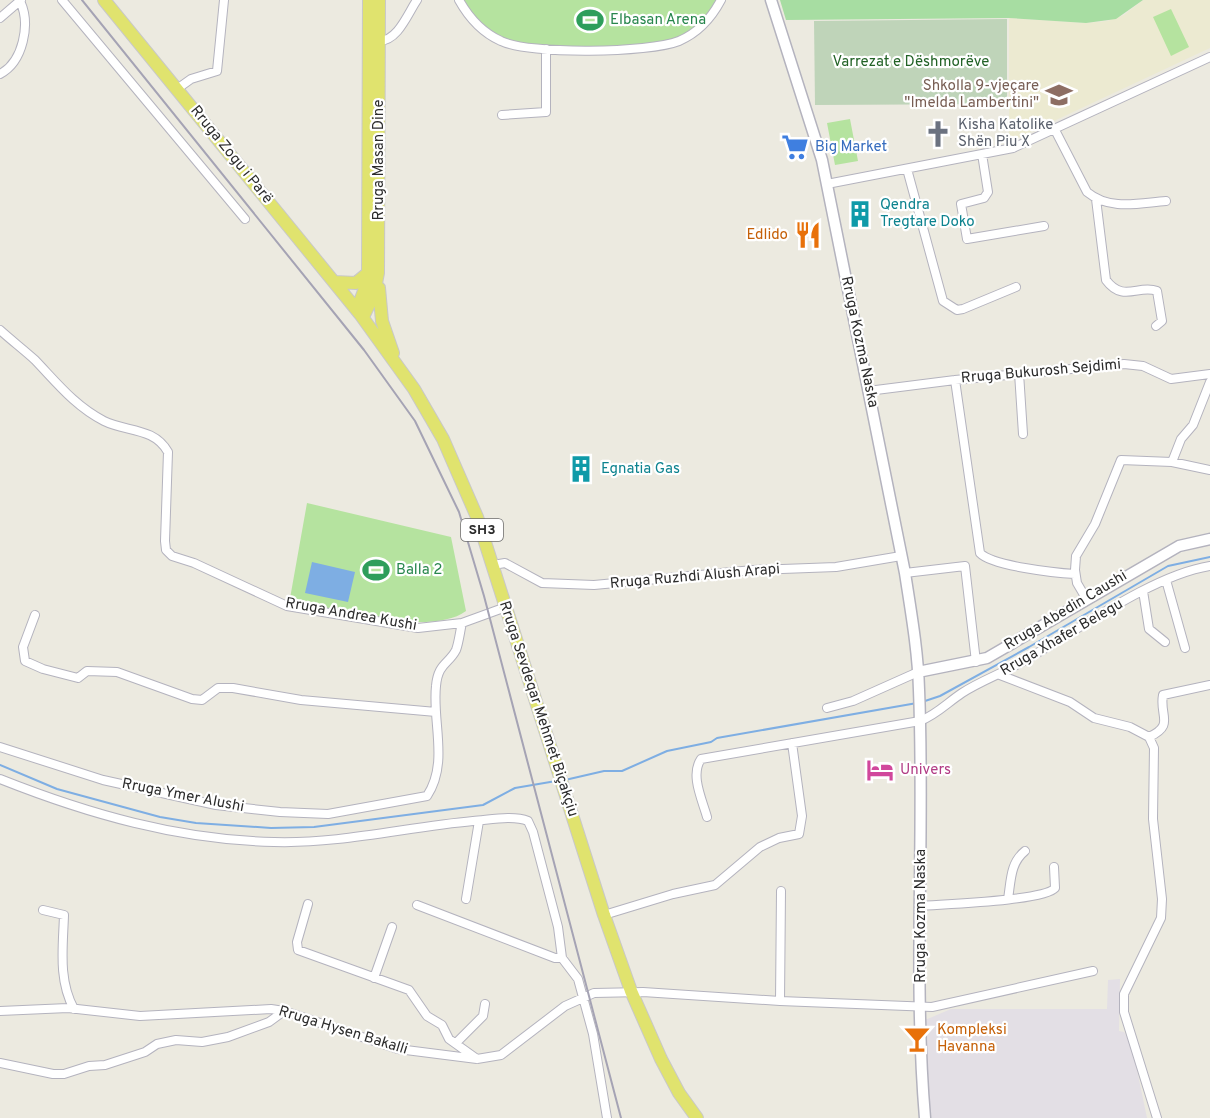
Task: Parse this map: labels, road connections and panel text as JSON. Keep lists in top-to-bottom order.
{
  "streets": {
    "main road": [
      "Rruga Zogu i Parë",
      "Rruga Masan Dine",
      "Rruga Kozma Naska",
      "SH3",
      "Rruga Abedin Caushi",
      "Rruga Sevdeqar Mehmet Biçakçiu"
    ],
    "street": [
      "Rruga Bukurosh Sejdimi",
      "Rruga Ruzhdi Alush Arapi",
      "Rruga Andrea Kushi",
      "Rruga Xhafer Belegu",
      "Rruga Ymer Alushi",
      "Rruga Hysen Bakalli"
    ]
  },
  "crossings": [
    ["Rruga Zogu i Parë", "Rruga Masan Dine"],
    ["Rruga Zogu i Parë", "Rruga Sevdeqar Mehmet Biçakçiu"],
    ["Rruga Masan Dine", "Rruga Sevdeqar Mehmet Biçakçiu"],
    ["Rruga Kozma Naska", "Rruga Bukurosh Sejdimi"],
    ["Rruga Kozma Naska", "Rruga Ruzhdi Alush Arapi"],
    ["Rruga Kozma Naska", "Rruga Abedin Caushi"],
    ["Rruga Kozma Naska", "Rruga Xhafer Belegu"],
    ["Rruga Kozma Naska", "Rruga Hysen Bakalli"],
    ["Rruga Ruzhdi Alush Arapi", "Rruga Sevdeqar Mehmet Biçakçiu"],
    ["Rruga Andrea Kushi", "Rruga Ymer Alushi"],
    ["Rruga Sevdeqar Mehmet Biçakçiu", "Rruga Hysen Bakalli"]
  ],
  "parks": ["Varrezat e Dëshmorëve"],
  "places": {
    "sports": ["Elbasan Arena", "Balla 2"],
    "school or university": ["Shkolla 9-vjeçare \"Imelda Lambertini\""],
    "church": ["Kisha Katolike Shën Piu X"],
    "supermarket": ["Big Market"],
    "building": ["Qendra Tregtare Doko", "Egnatia Gas"],
    "restaurant": ["Edlido"],
    "hotel": ["Univers"],
    "bar": ["Kompleksi Havanna"]
  }
}
